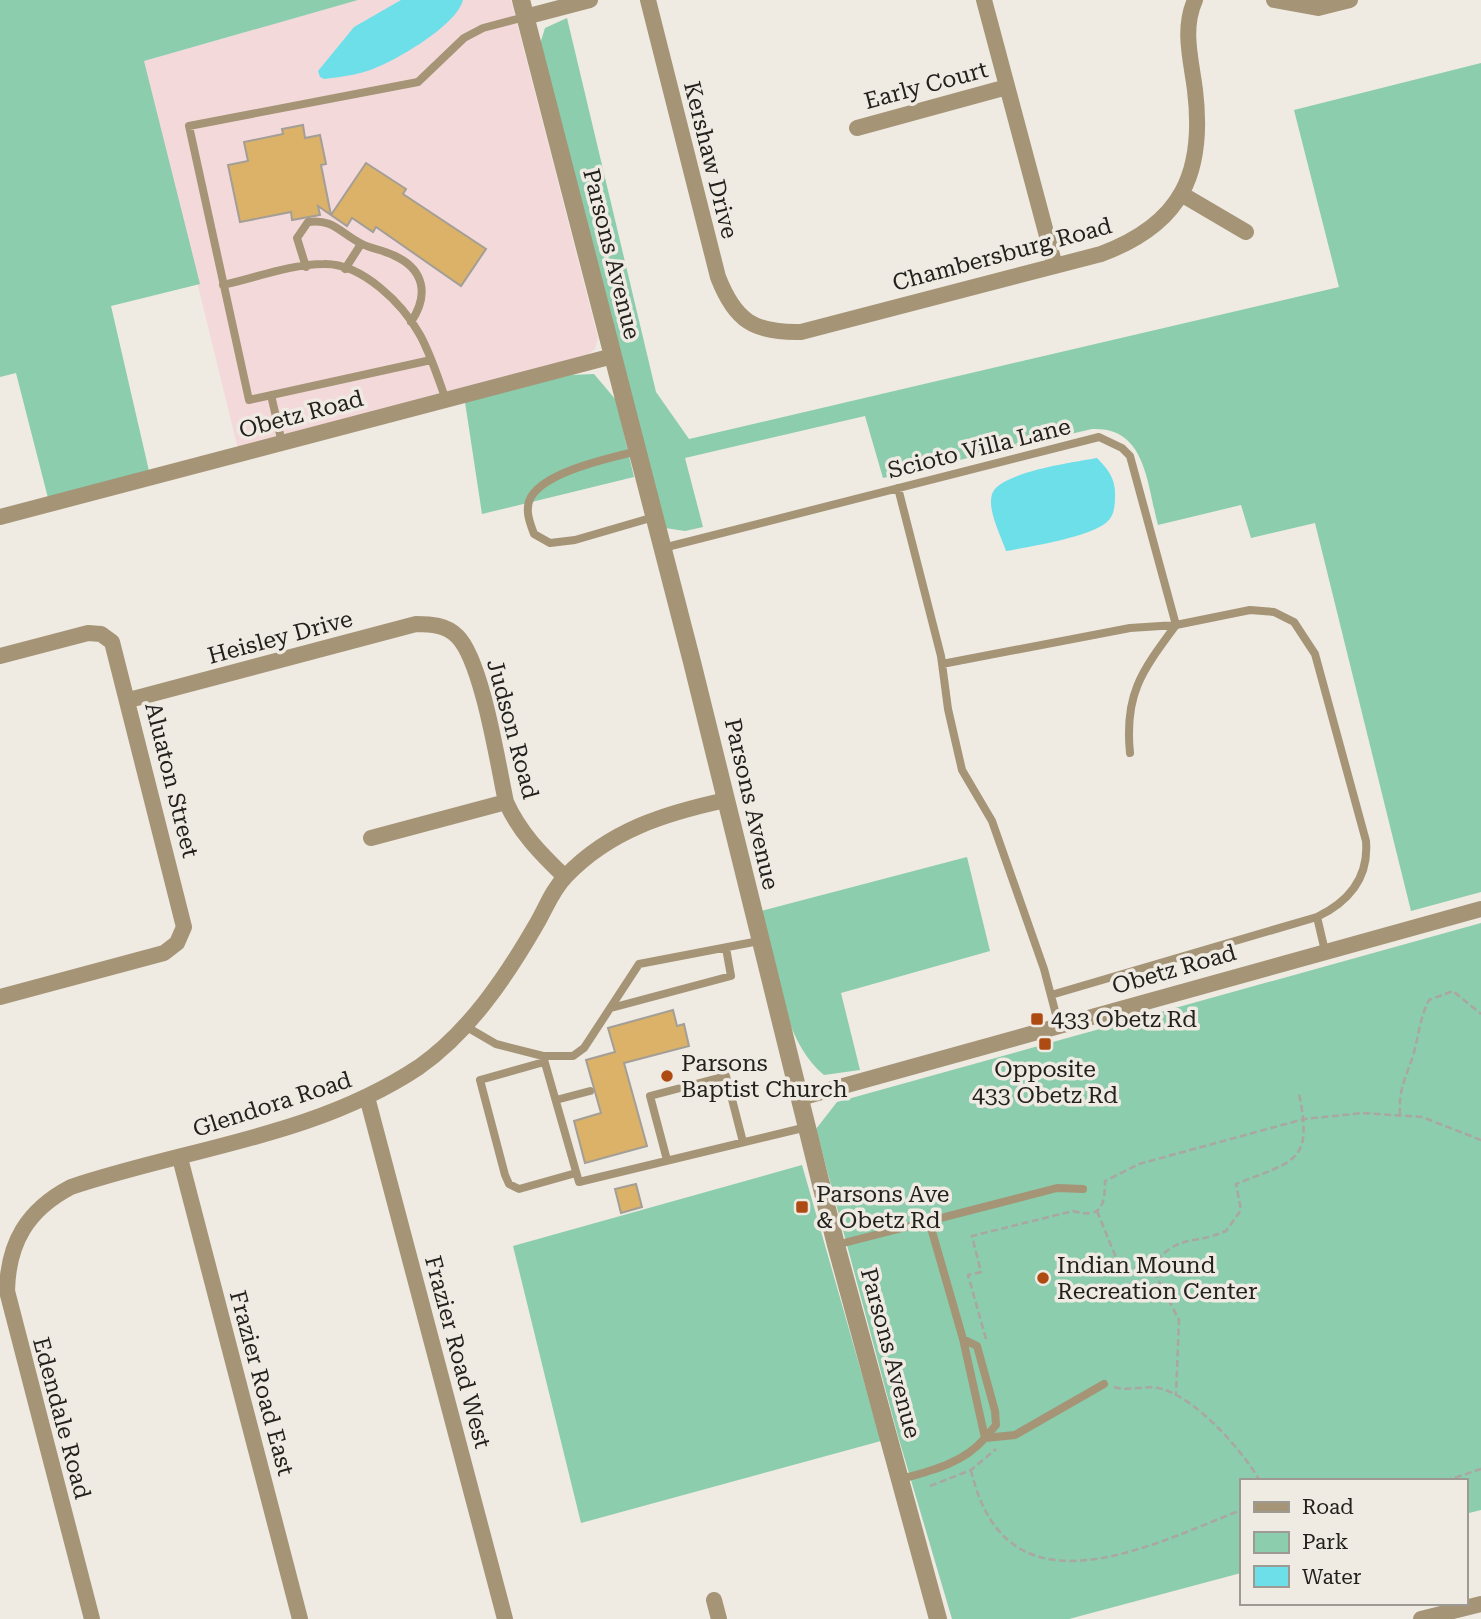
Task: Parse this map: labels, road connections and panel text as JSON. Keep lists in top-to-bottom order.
{
  "streets": {
    "street": [
      "Early Court",
      "Kershaw Drive",
      "Parsons Avenue",
      "Chambersburg Road",
      "Obetz Road",
      "Heisley Drive",
      "Judson Road",
      "Aluaton Street",
      "Glendora Road",
      "Frazier Road West",
      "Frazier Road East",
      "Edendale Road"
    ],
    "lane": ["Scioto Villa Lane"]
  },
  "crossings": [
    ["Kershaw Drive", "Chambersburg Road"],
    ["Parsons Avenue", "Obetz Road"],
    ["Parsons Avenue", "Scioto Villa Lane"],
    ["Parsons Avenue", "Glendora Road"],
    ["Heisley Drive", "Judson Road"],
    ["Heisley Drive", "Aluaton Street"],
    ["Judson Road", "Glendora Road"],
    ["Glendora Road", "Frazier Road West"],
    ["Glendora Road", "Frazier Road East"],
    ["Glendora Road", "Edendale Road"]
  ],
  "places": {
    "transit": ["433 Obetz Rd", "Opposite 433 Obetz Rd", "Parsons Ave & Obetz Rd"],
    "other": ["Parsons Baptist Church", "Indian Mound Recreation Center"]
  },
  "legend": ["Road", "Park", "Water"]
}
